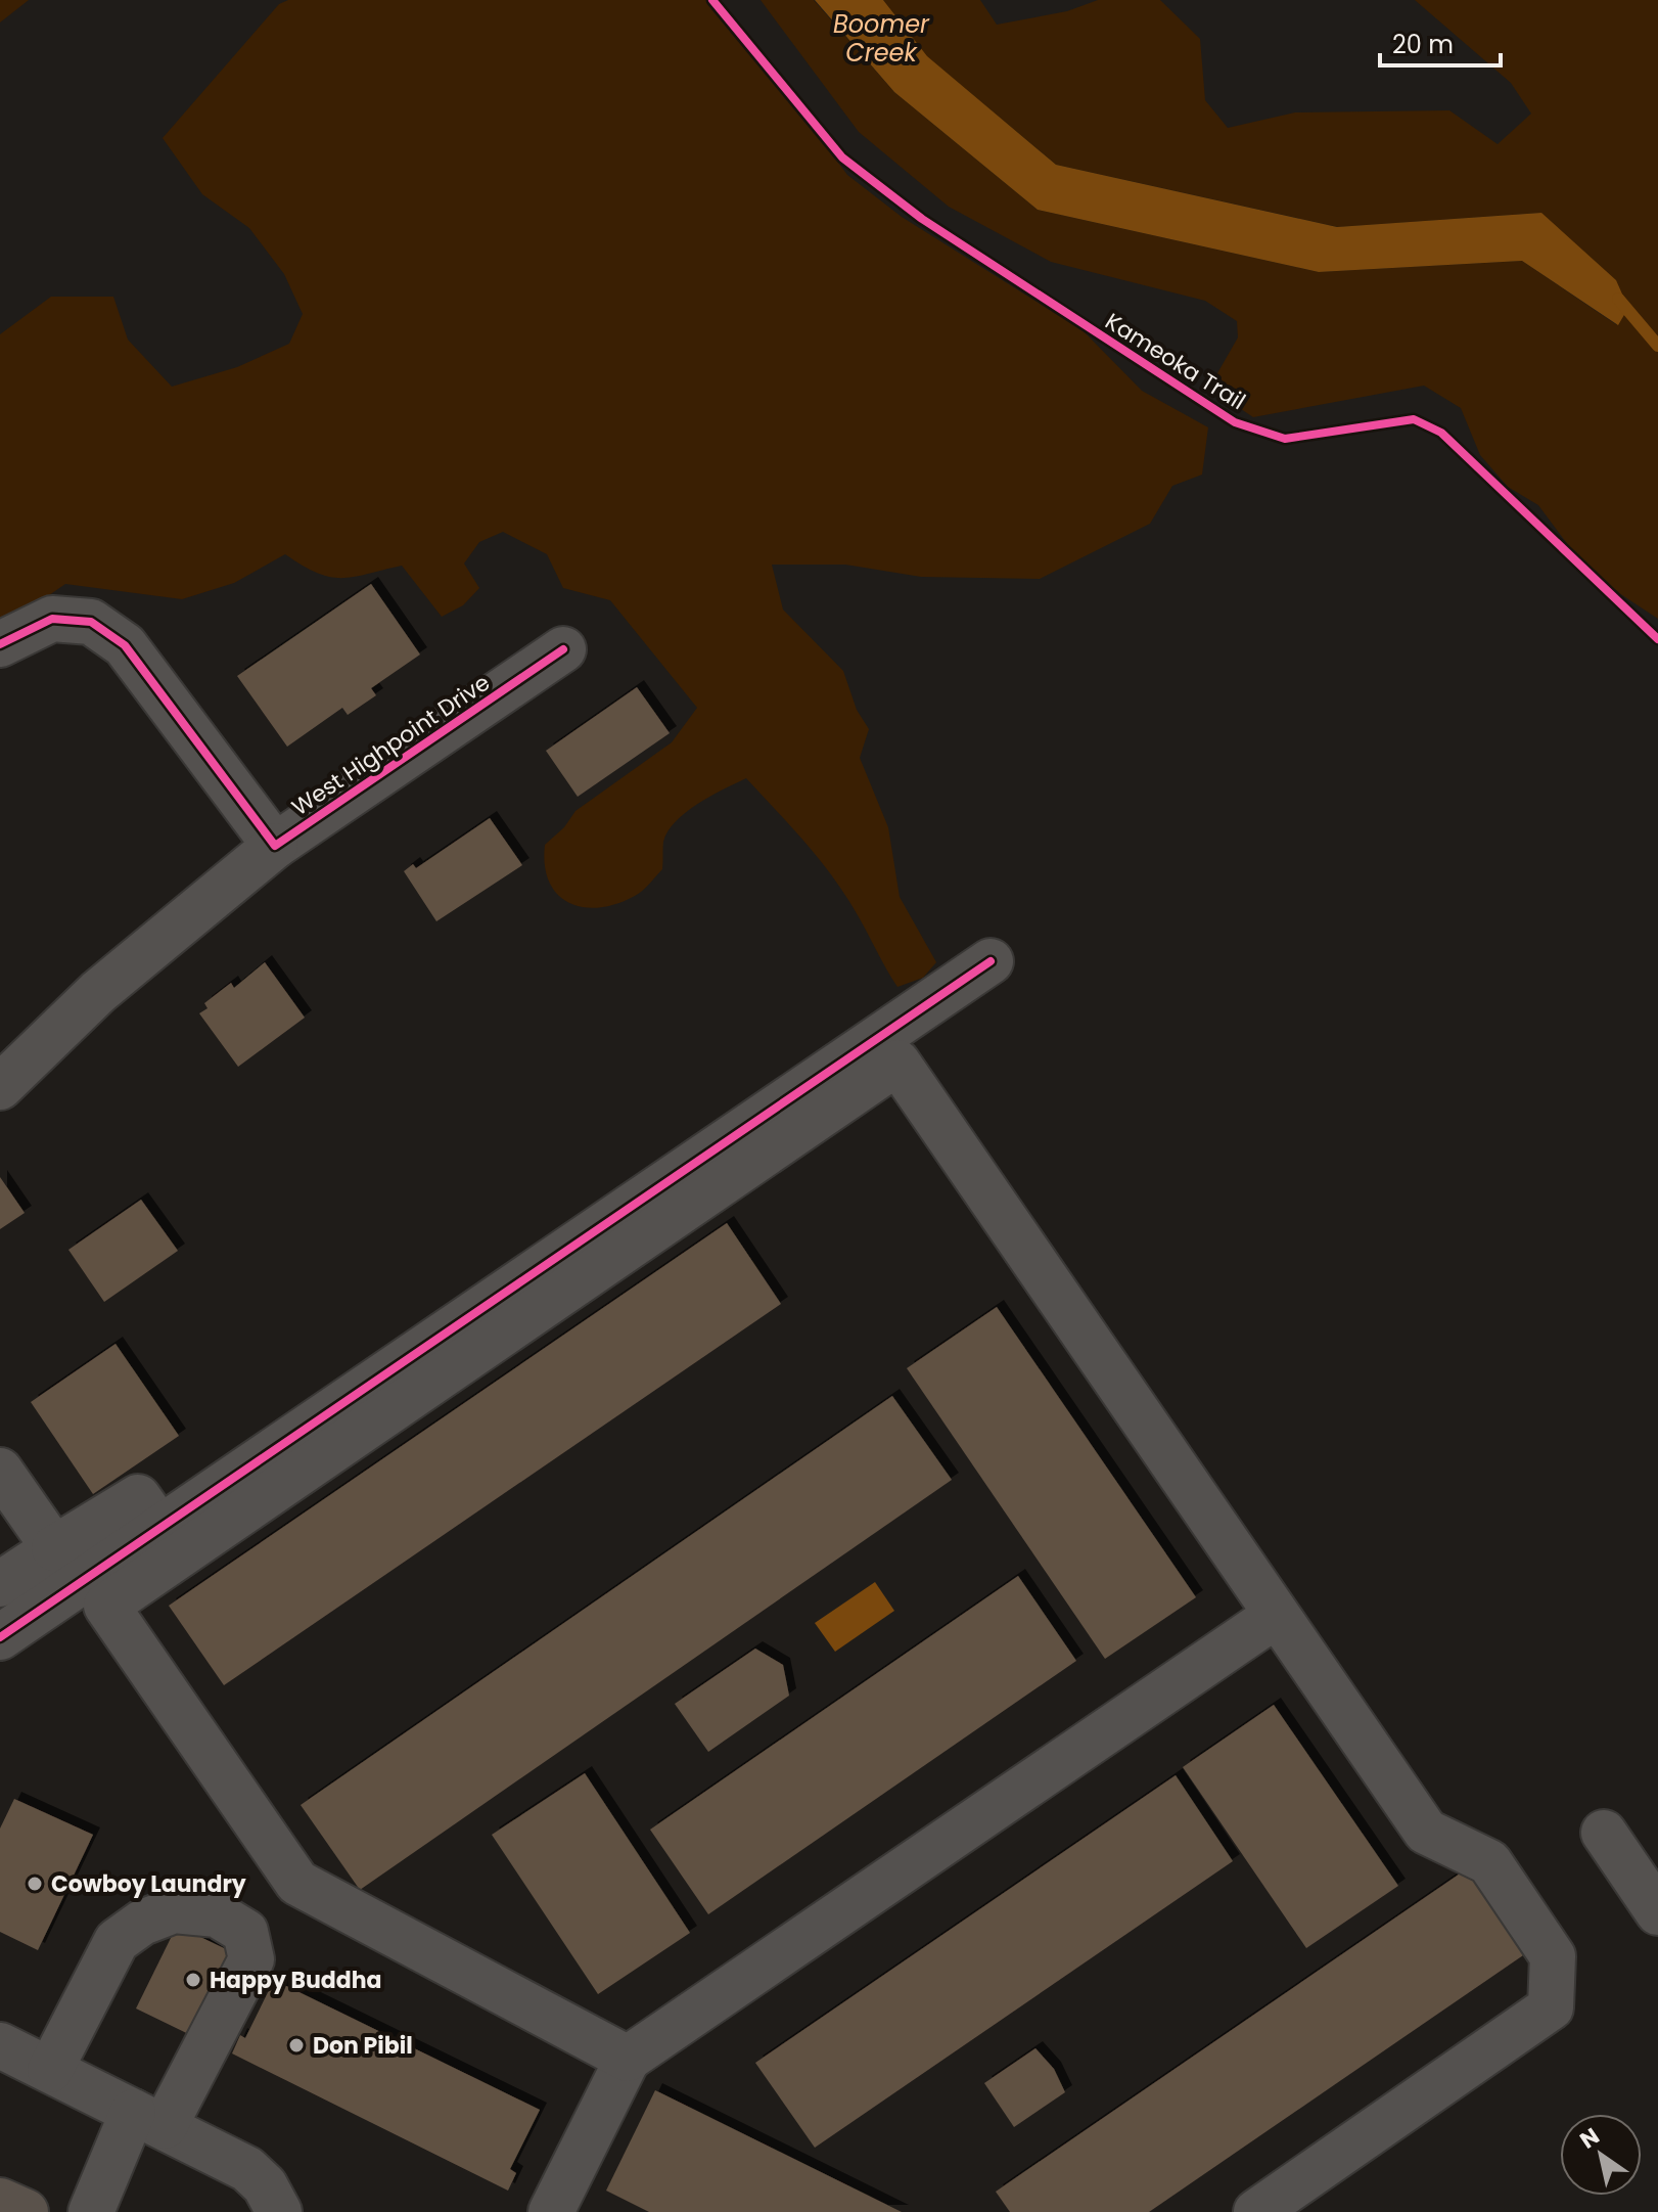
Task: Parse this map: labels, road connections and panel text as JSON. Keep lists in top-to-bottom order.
{
  "streets": {
    "street": ["West Highpoint Drive"],
    "cycle path": ["Kameoka Trail"]
  },
  "water": ["Boomer Creek"],
  "places": ["Cowboy Laundry", "Happy Buddha", "Don Pibil"],
  "scale_bar": "20 m",
  "north": "top left"
}
